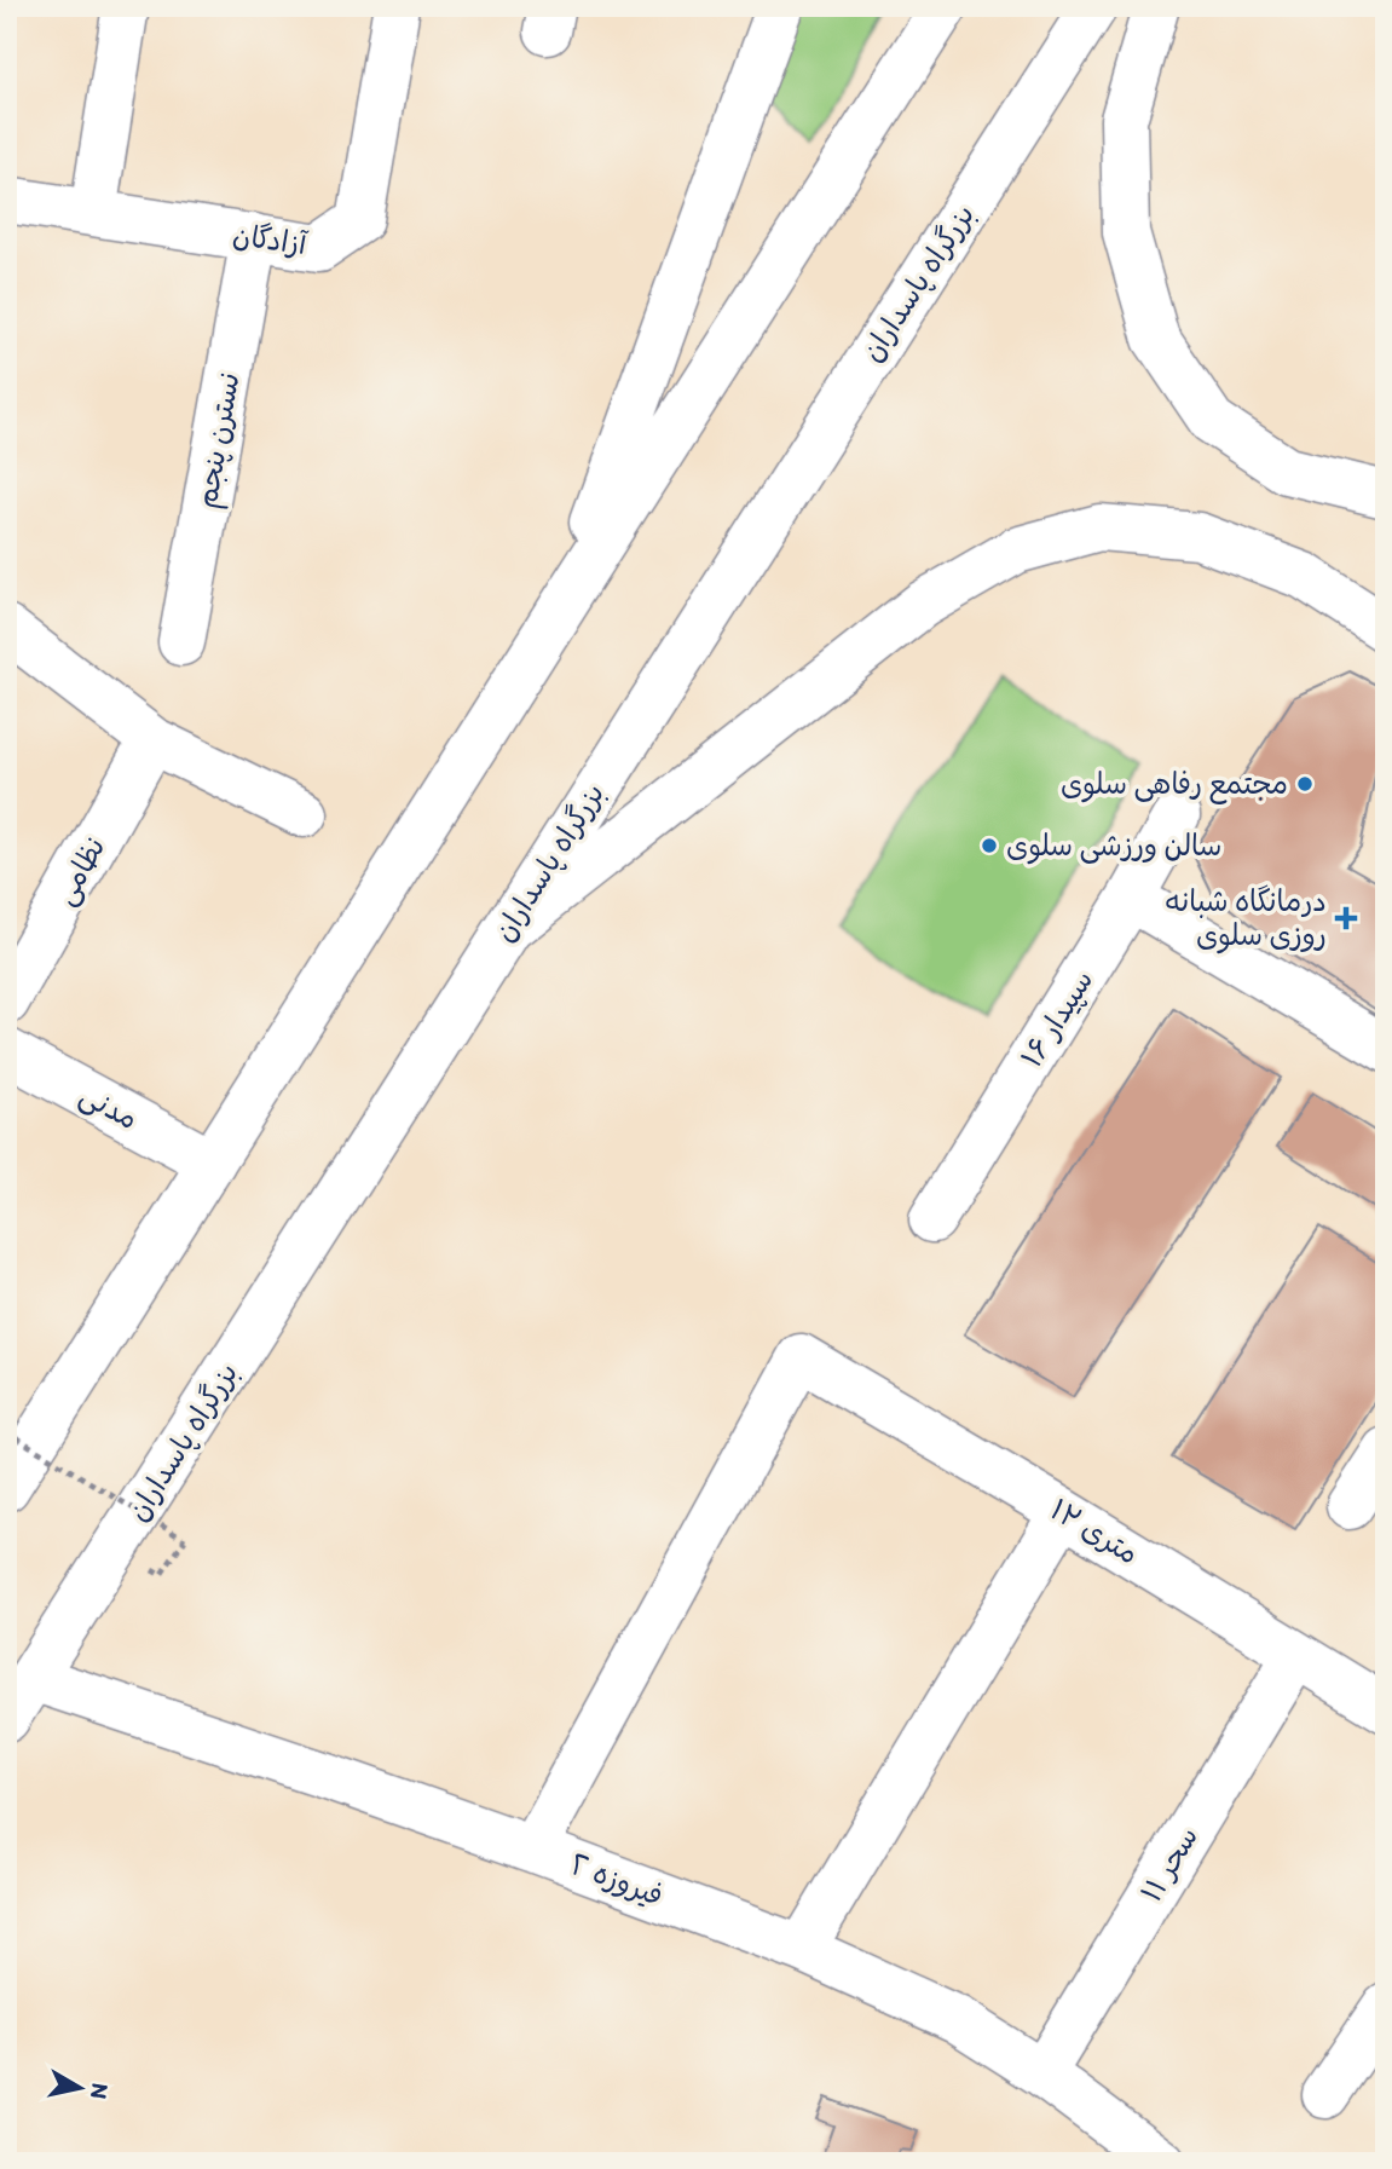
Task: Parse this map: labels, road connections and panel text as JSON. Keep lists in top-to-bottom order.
{
  "streets": {
    "main road": [
      "آزادگان",
      "بزرگراه پاسداران",
      "نسترن پنجم",
      "نظامی",
      "سپیدار ۱۶",
      "مدنی",
      "۱۲ متری",
      "سحر ۱۱",
      "فیروزه ٢"
    ]
  },
  "crossings": [
    ["آزادگان", "نسترن پنجم"],
    ["بزرگراه پاسداران", "فیروزه ٢"],
    ["۱۲ متری", "سحر ۱۱"],
    ["۱۲ متری", "فیروزه ٢"],
    ["سحر ۱۱", "فیروزه ٢"]
  ],
  "places": {
    "other": ["مجتمع رفاهی سلوی", "سالن ورزشی سلوی"],
    "health": ["درمانگاه شبانه روزی سلوی"]
  },
  "north": "right"
}
